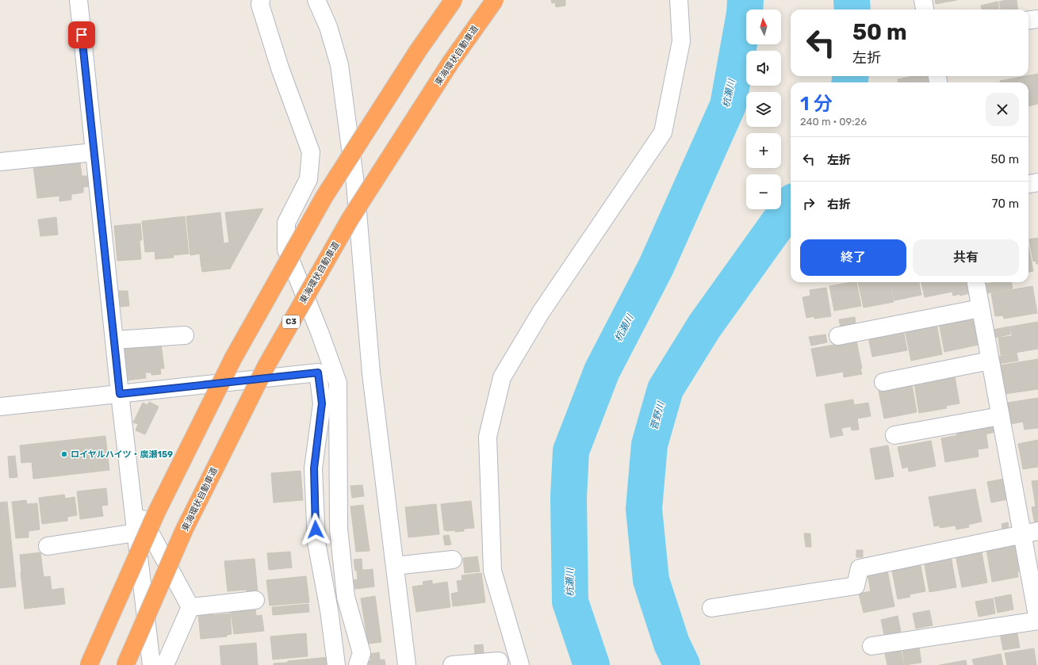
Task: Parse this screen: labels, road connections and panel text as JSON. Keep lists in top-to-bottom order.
{
  "streets": {
    "highway": ["東海環状自動車道", "C3"]
  },
  "water": ["杭瀬川", "菅野川"],
  "places": ["ロイヤルハイツ・廣瀬159"],
  "north": "top",
  "page": {
    "map_buttons": ["+", "−"],
    "turn": ["50 m", "左折"],
    "heading": ["1 分", "240 m · 09:26"],
    "list": [
      {
        "name": "左折",
        "value": "50 m"
      },
      {
        "name": "右折",
        "value": "70 m"
      }
    ],
    "buttons": ["終了", "共有"]
  }
}
